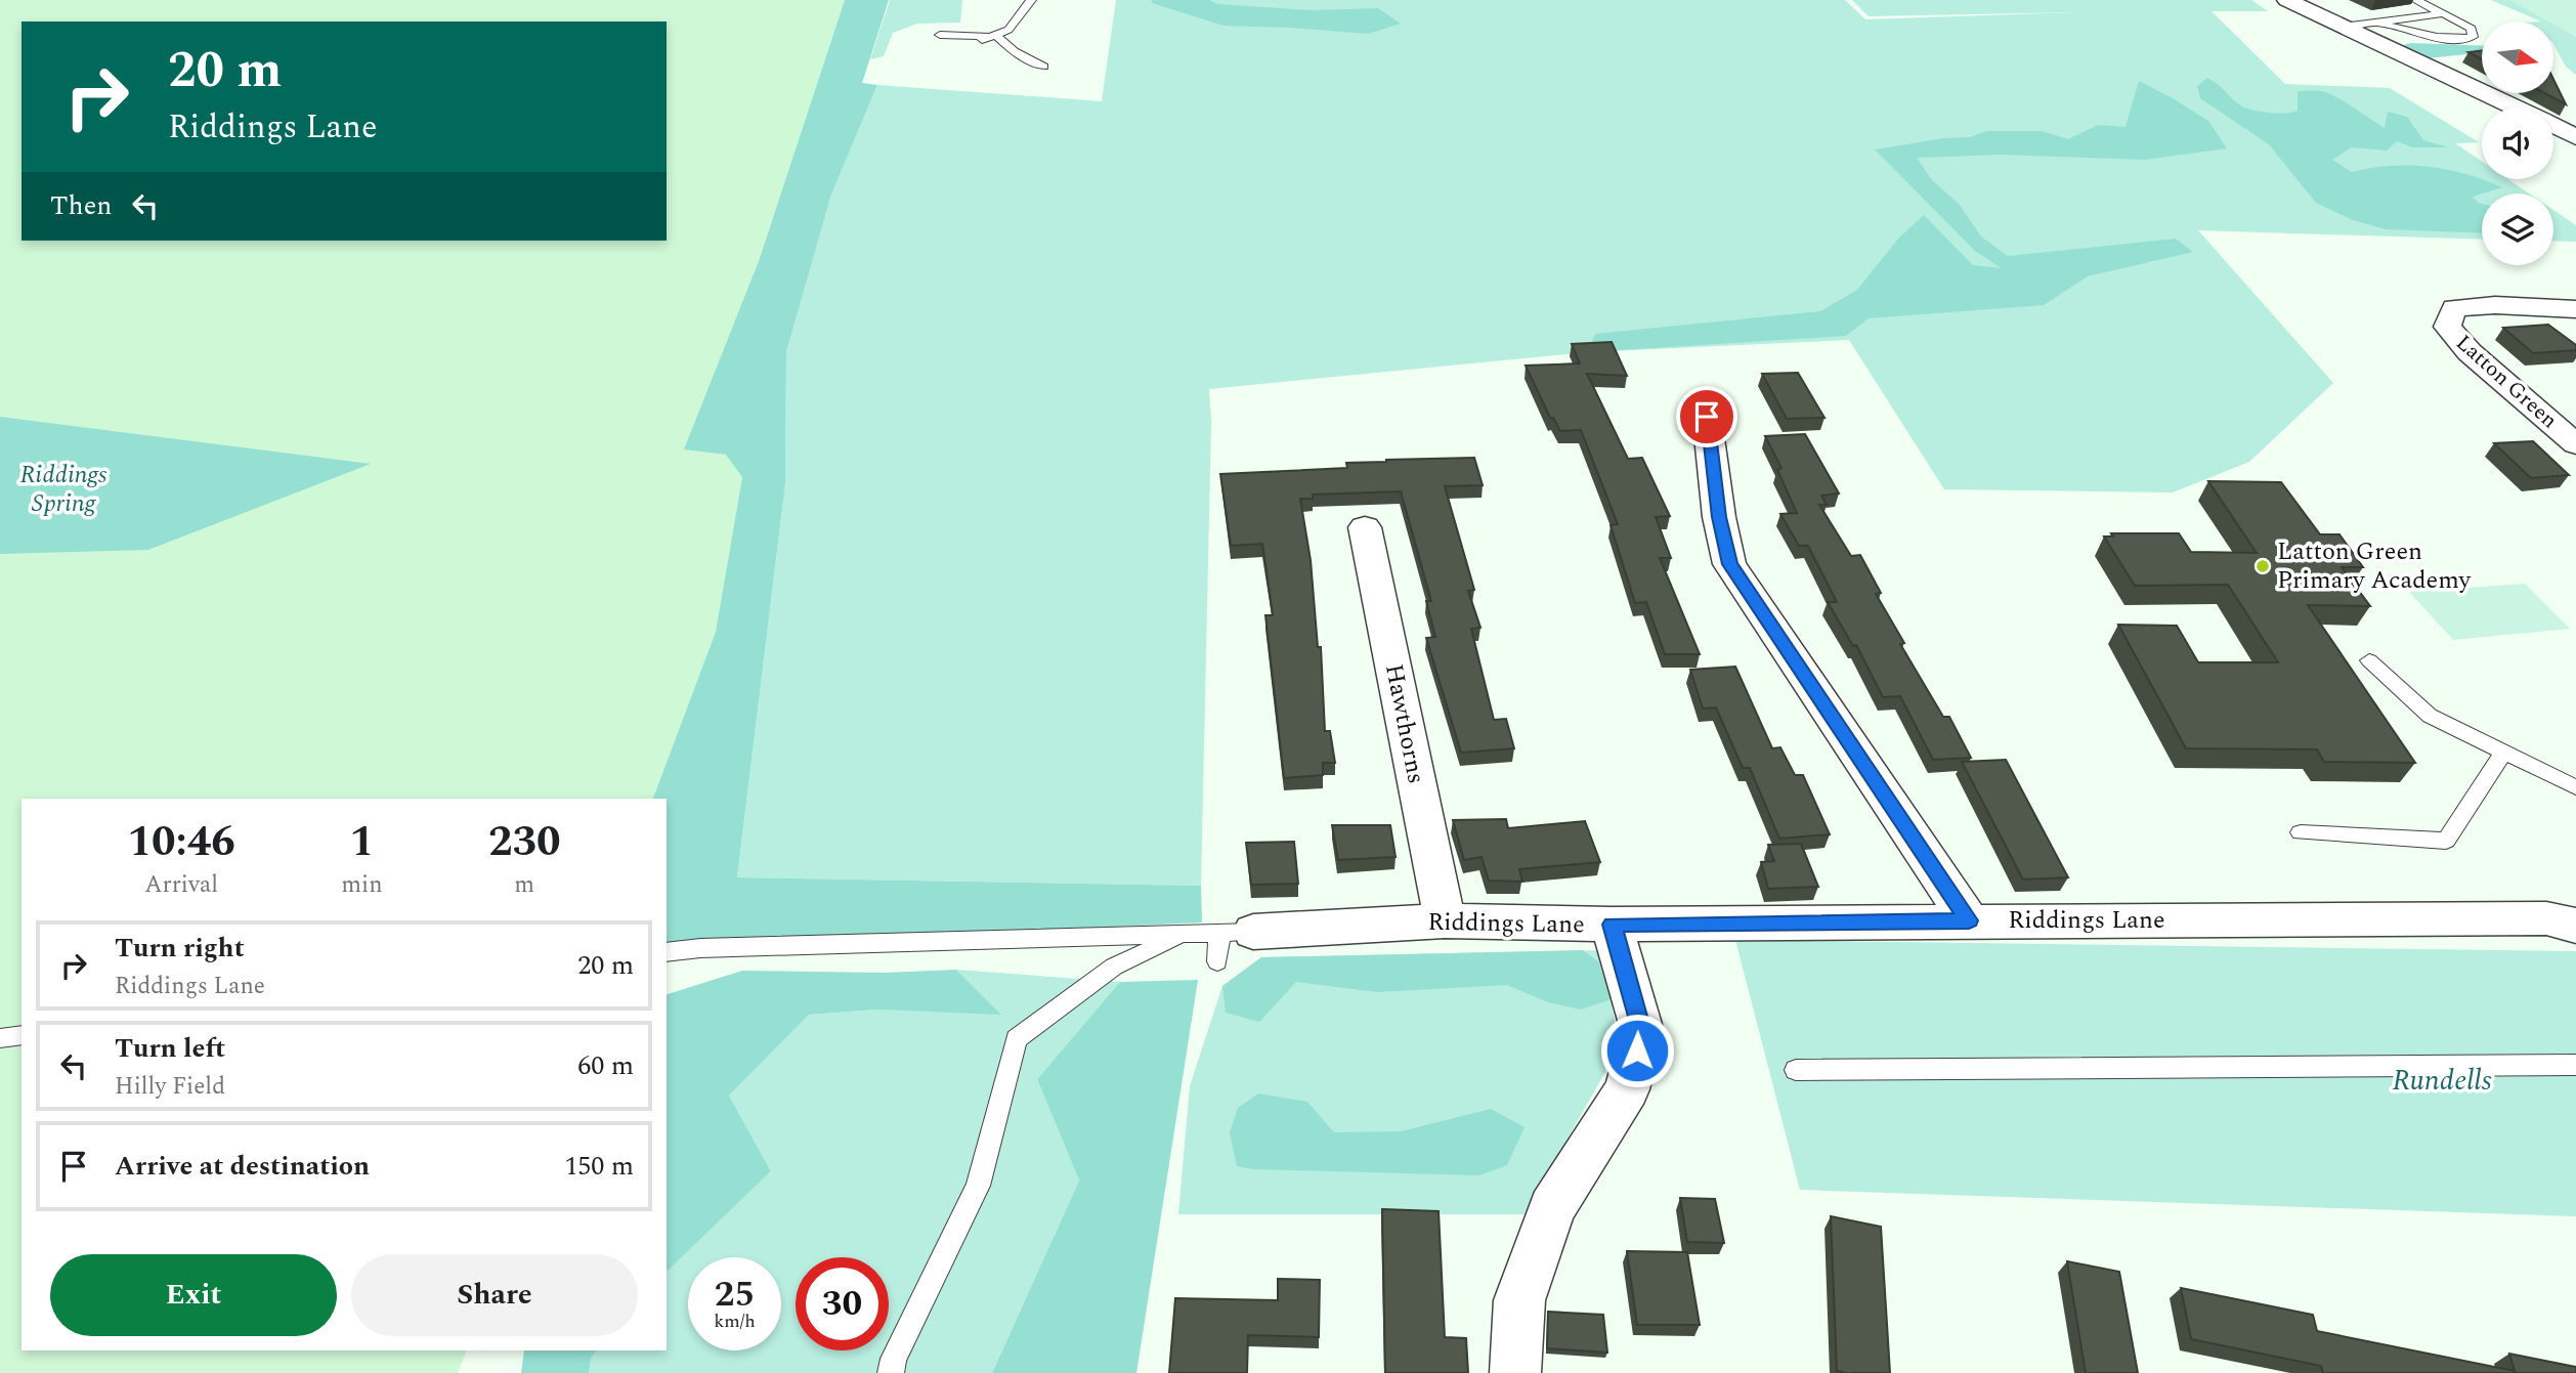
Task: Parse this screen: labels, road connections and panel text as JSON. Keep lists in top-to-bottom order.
{
  "streets": {
    "street": ["Latton Green", "Hawthorns", "Riddings Lane"]
  },
  "crossings": [
    ["Hawthorns", "Riddings Lane"]
  ],
  "parks": ["Riddings Spring", "Rundells"],
  "places": ["Latton Green Primary Academy"],
  "north": "right",
  "page": {
    "turn": ["20 m", "Riddings Lane"],
    "then": "Then",
    "eta": [
      "10:46",
      "Arrival",
      "1",
      "min",
      "230",
      "m"
    ],
    "list": [
      {
        "name": "Turn right",
        "note": "Riddings Lane",
        "value": "20 m"
      },
      {
        "name": "Turn left",
        "note": "Hilly Field",
        "value": "60 m"
      },
      {
        "name": "Arrive at destination",
        "value": "150 m"
      }
    ],
    "buttons": ["Exit", "Share"],
    "speed": "25 km/h",
    "limit": "30"
  }
}
